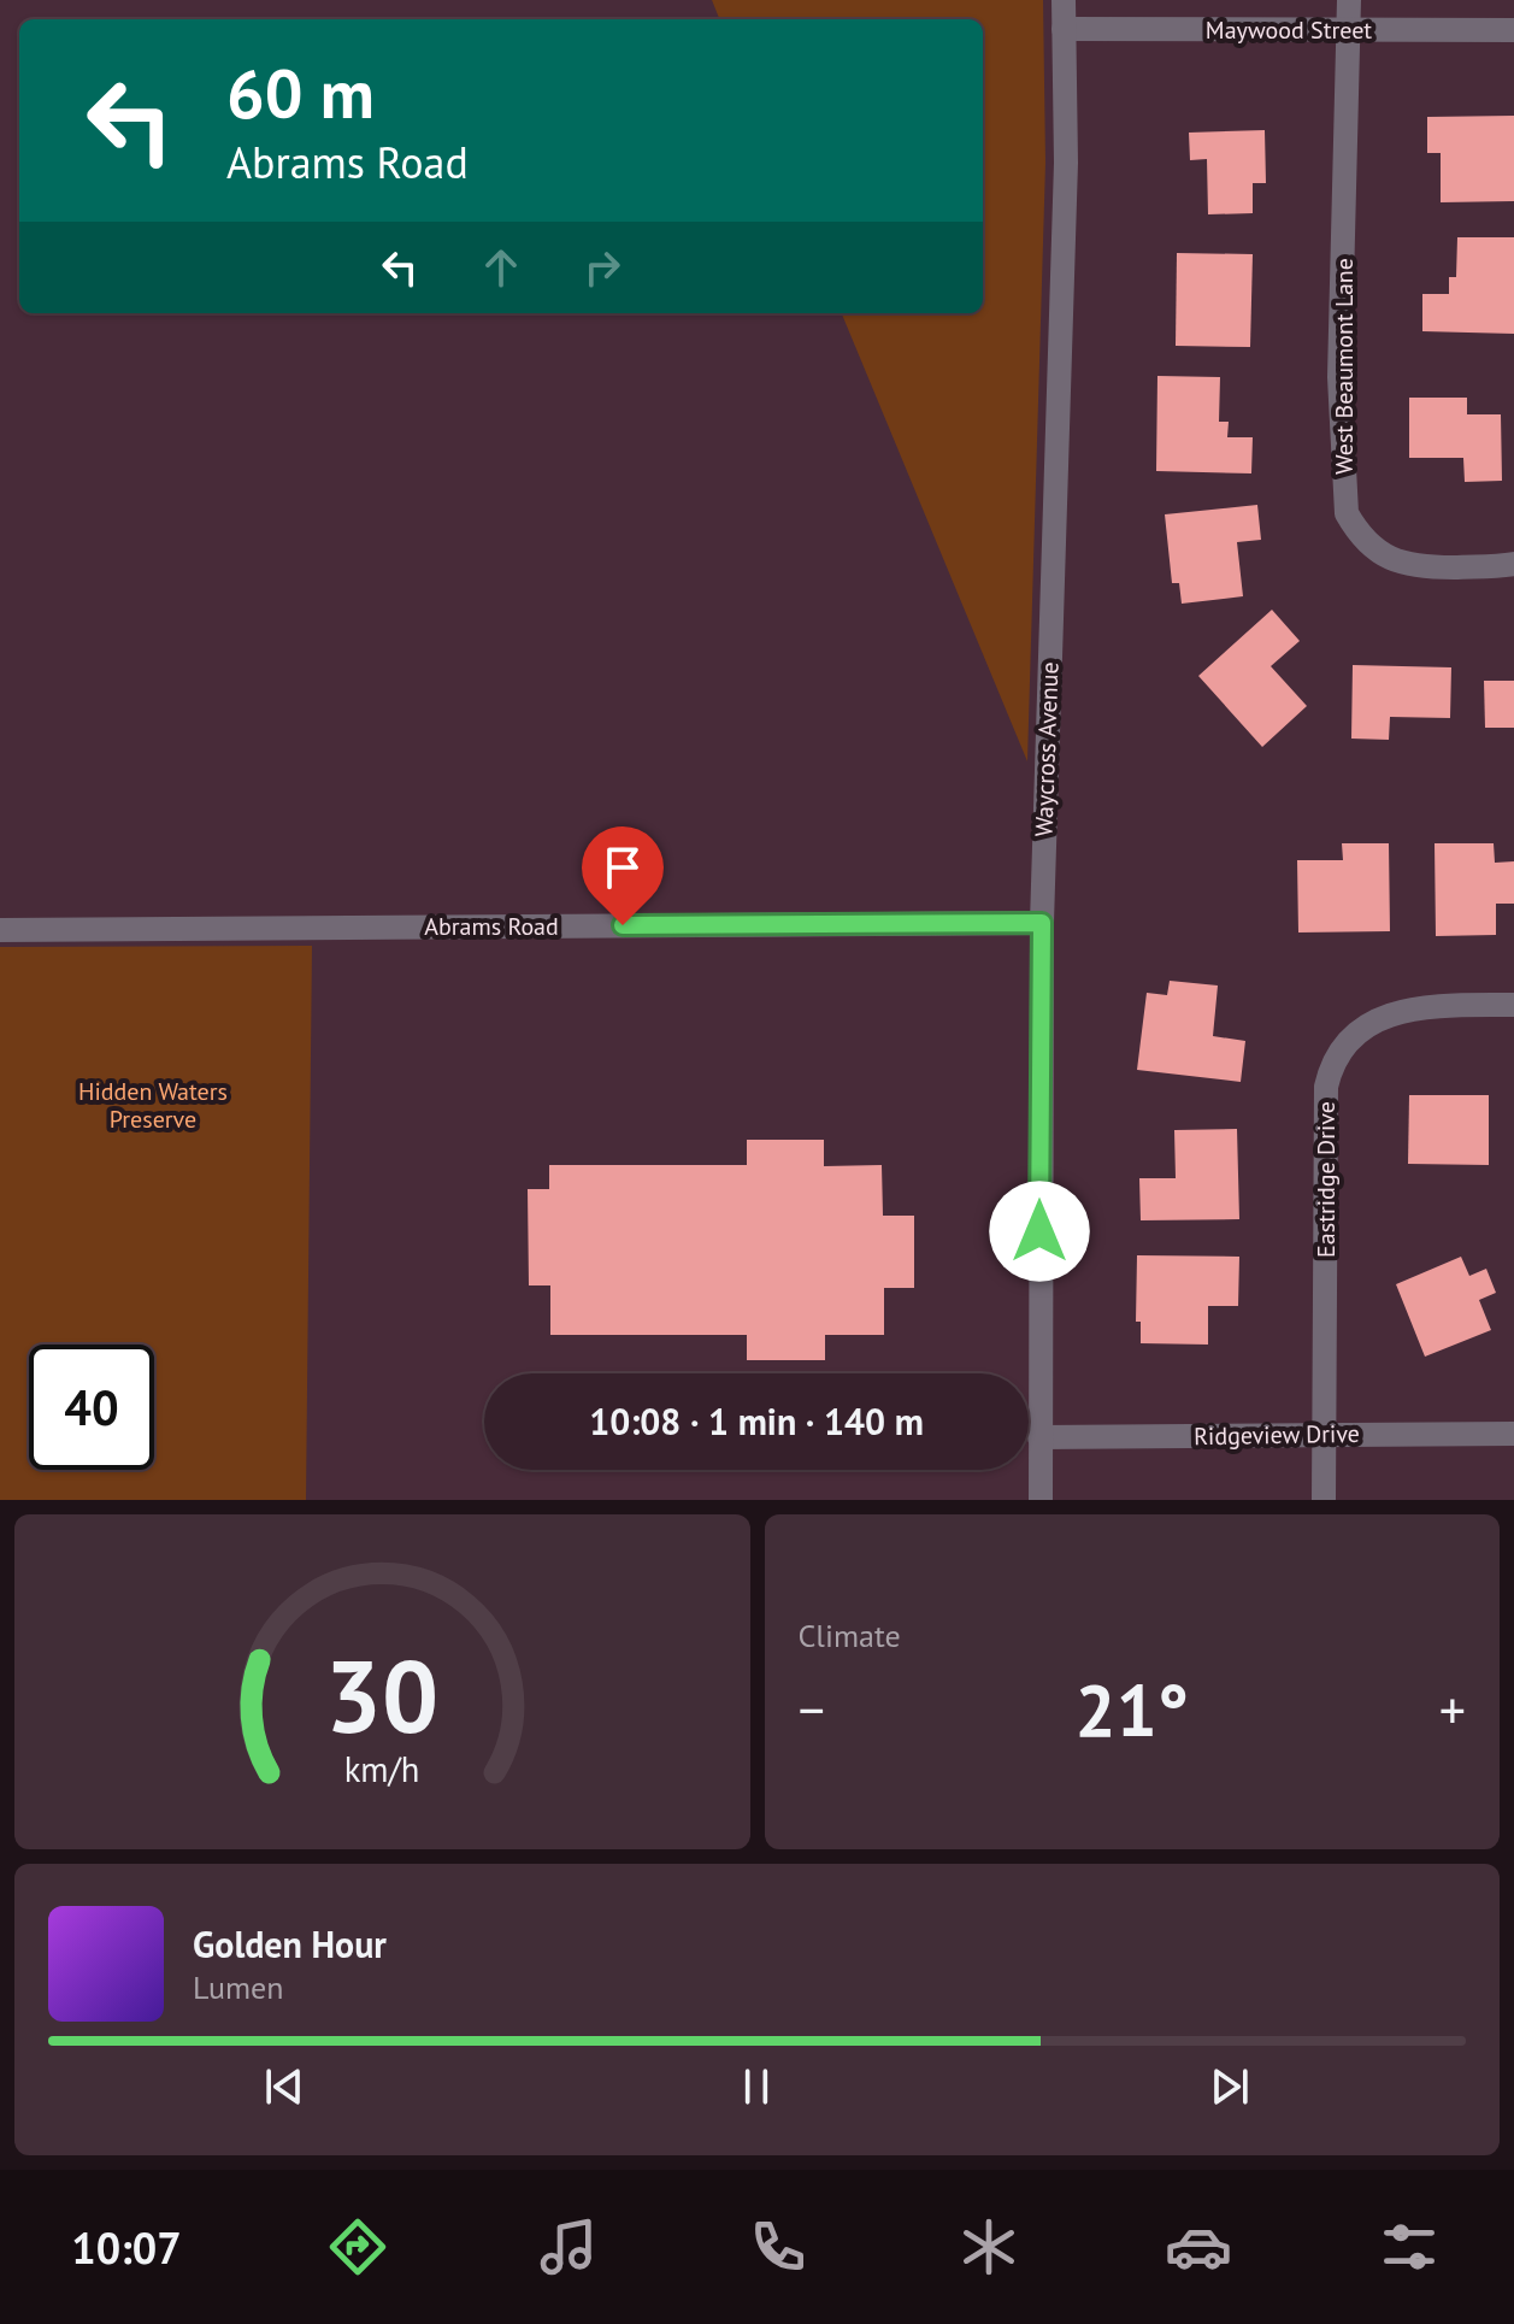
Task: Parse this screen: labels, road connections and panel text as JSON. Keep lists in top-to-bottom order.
{
  "streets": {
    "street": [
      "Maywood Street",
      "West Beaumont Lane",
      "Waycross Avenue",
      "Abrams Road",
      "Eastridge Drive",
      "Ridgeview Drive"
    ]
  },
  "crossings": [
    ["Maywood Street", "West Beaumont Lane"],
    ["Maywood Street", "Waycross Avenue"],
    ["Waycross Avenue", "Abrams Road"],
    ["Waycross Avenue", "Ridgeview Drive"],
    ["Eastridge Drive", "Ridgeview Drive"]
  ],
  "parks": ["Hidden Waters Preserve"],
  "page": {
    "turn": ["60 m", "Abrams Road"],
    "limit": "40",
    "trip": "10:08 · 1 min · 140 m",
    "tile": "Climate",
    "heat": ["−", "21°", "+"],
    "song": ["Golden Hour", "Lumen"],
    "tabs": "10:07",
    "gauge": ["30", "km/h"]
  }
}
